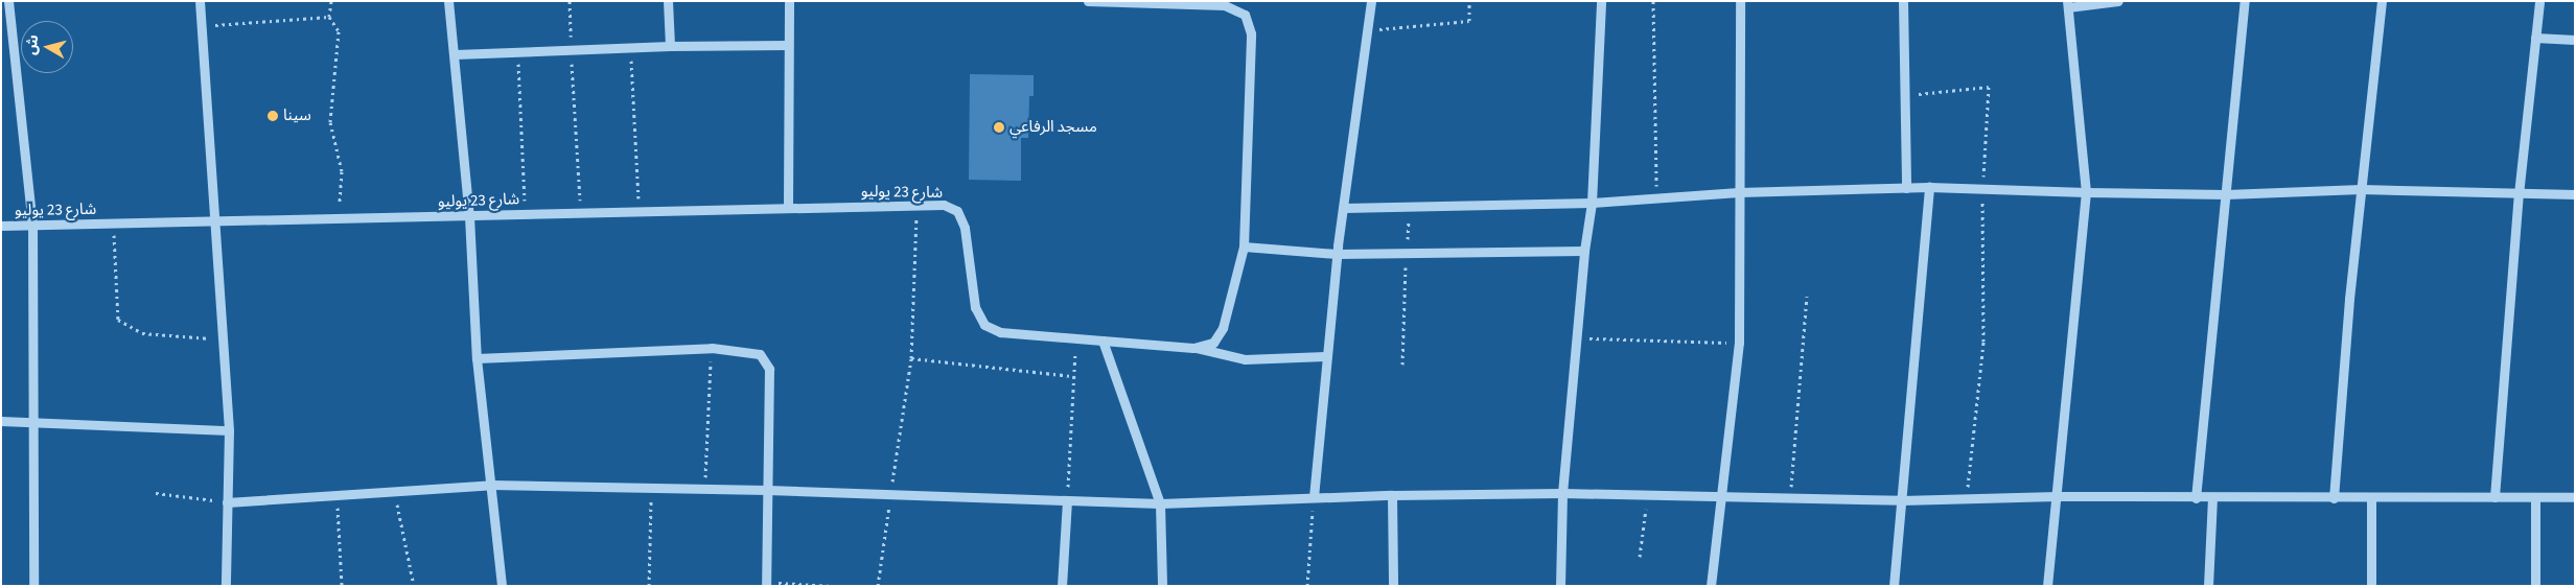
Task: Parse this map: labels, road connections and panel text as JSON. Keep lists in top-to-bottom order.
{
  "streets": {
    "street": ["شارع 23 يوليو"]
  },
  "places": ["سينا", "مسجد الرفاعي"],
  "north": "left"
}
